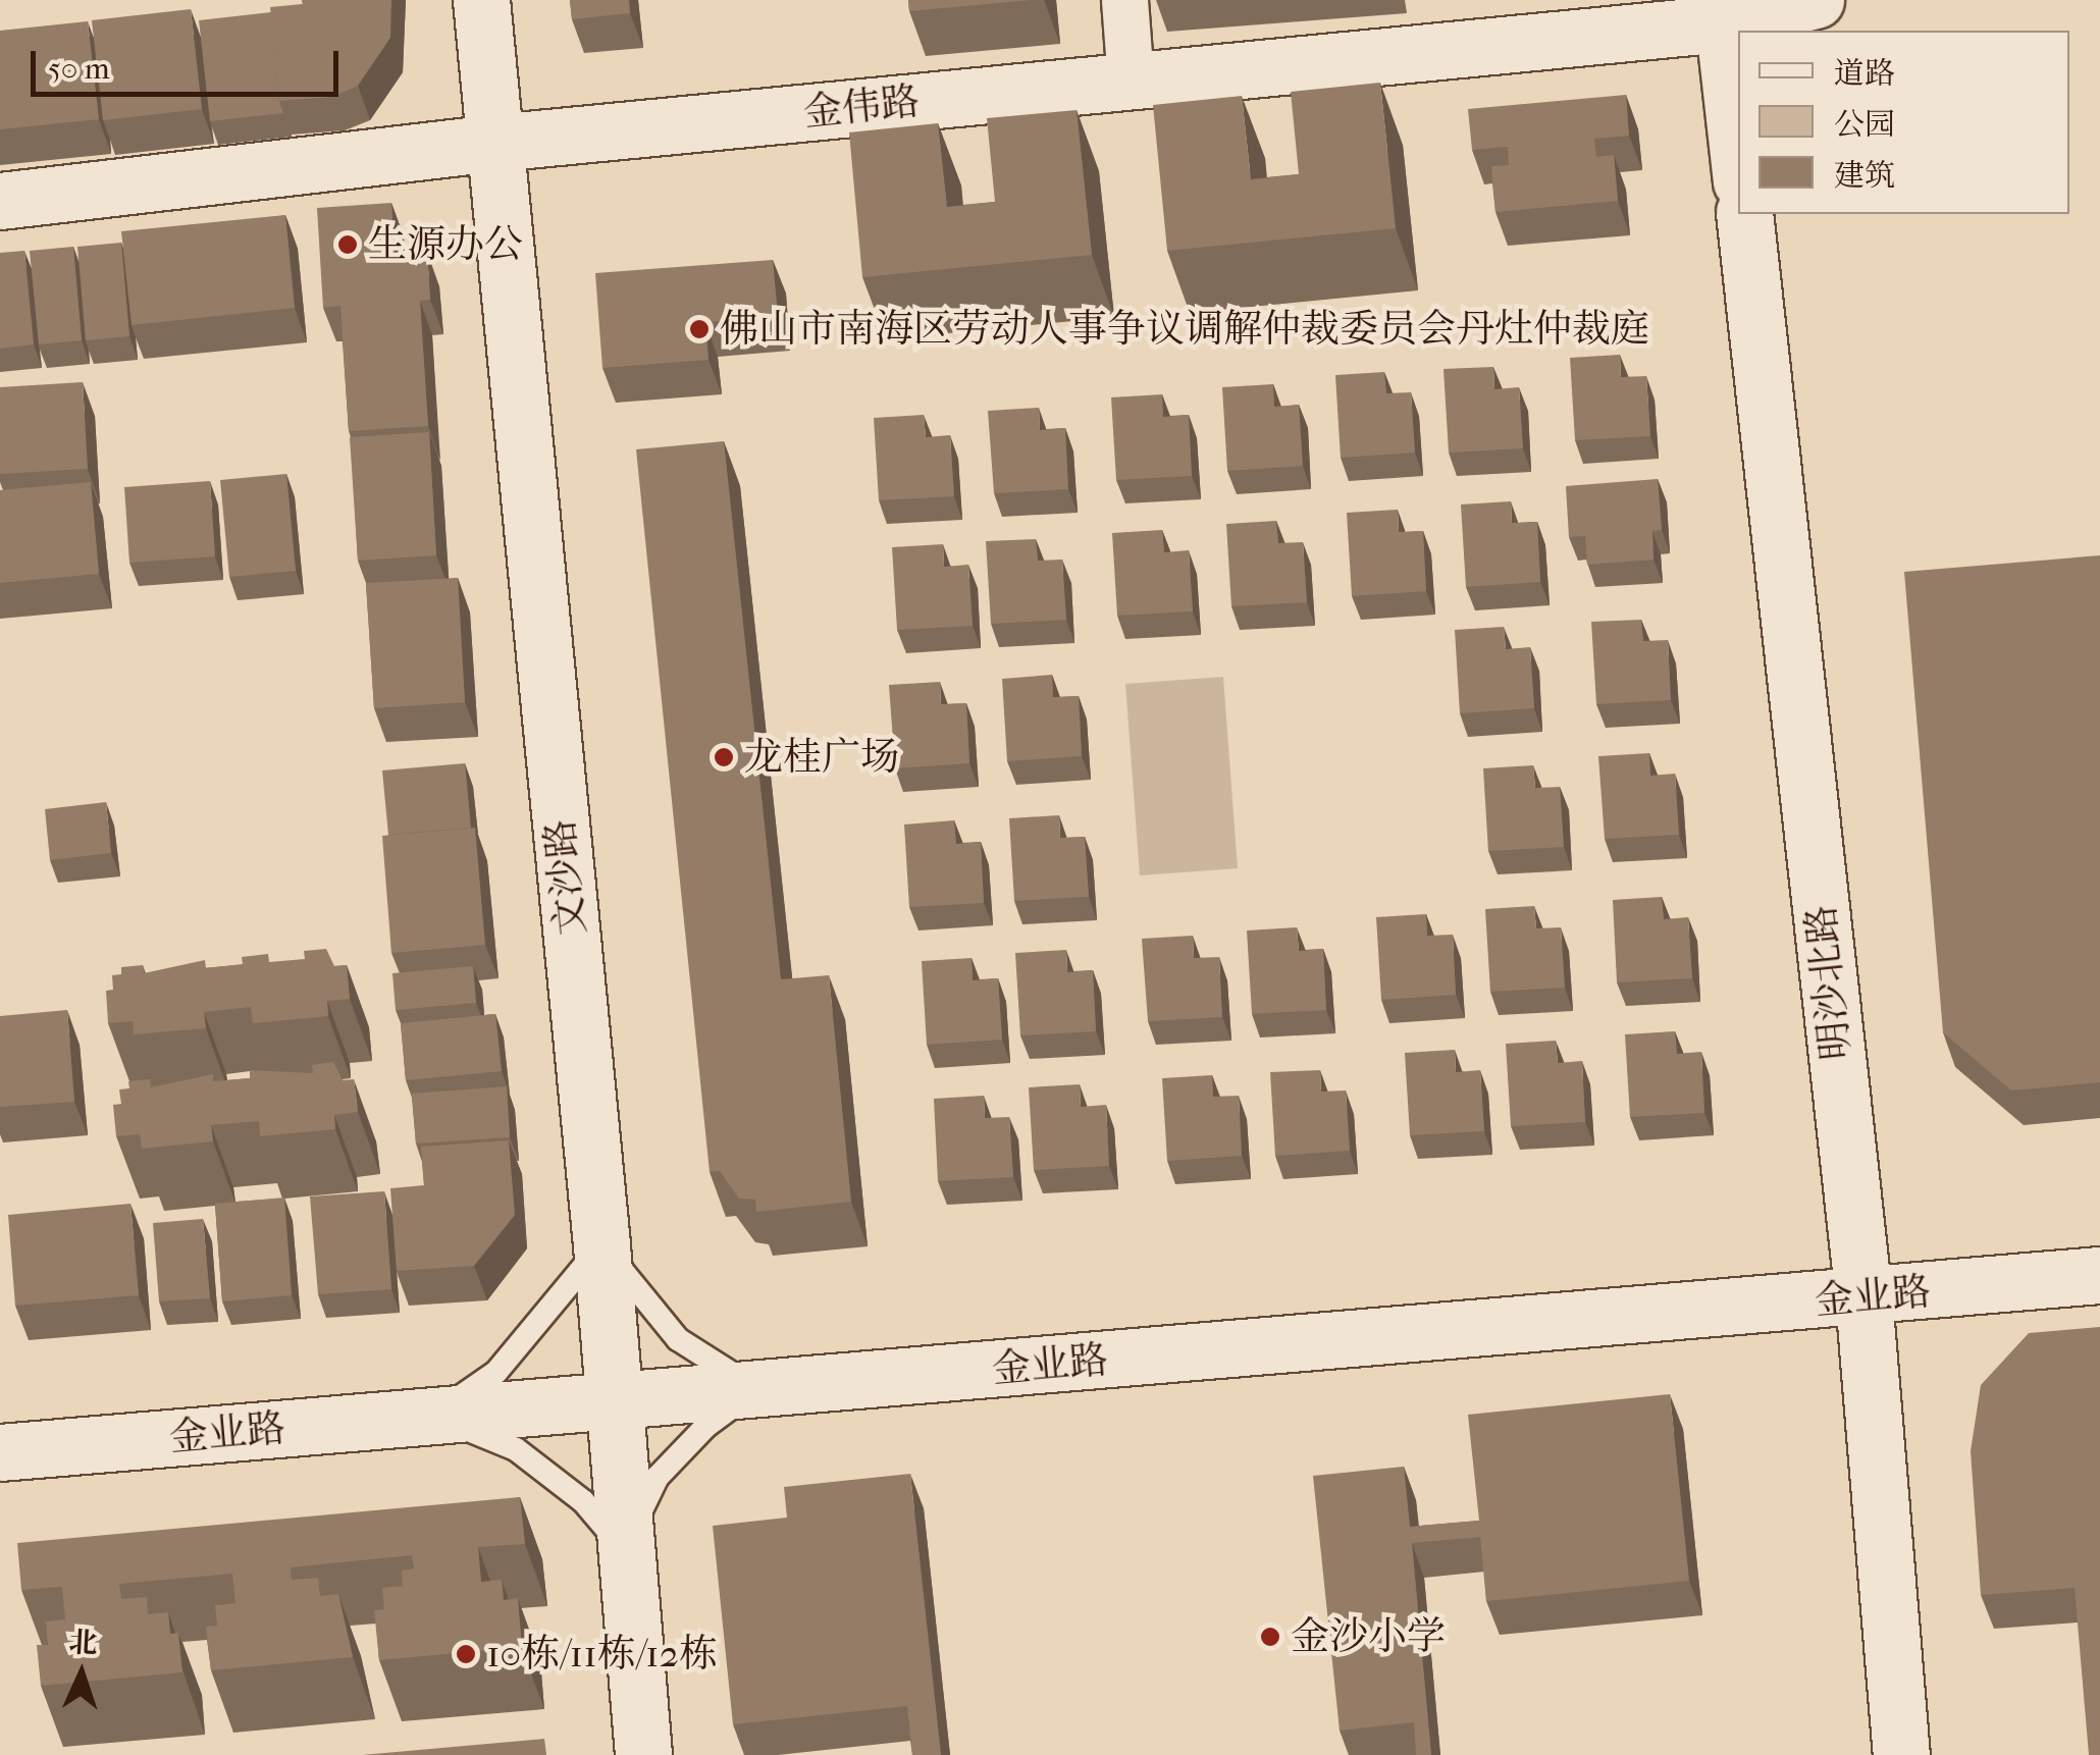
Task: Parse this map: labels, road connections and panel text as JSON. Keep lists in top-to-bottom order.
{
  "streets": {
    "street": [
      "金伟路",
      "文沙路",
      "明沙北路",
      "金业路"
    ]
  },
  "crossings": [
    ["金伟路", "文沙路"],
    ["文沙路", "金业路"],
    ["明沙北路", "金业路"]
  ],
  "places": [
    "生源办公",
    "佛山市南海区劳动人事争议调解仲裁委员会丹灶仲裁庭",
    "龙桂广场",
    "金沙小学",
    "10栋/11栋/12栋"
  ],
  "legend": ["道路", "公园", "建筑"],
  "scale_bar": "50 m",
  "north": "top"
}
